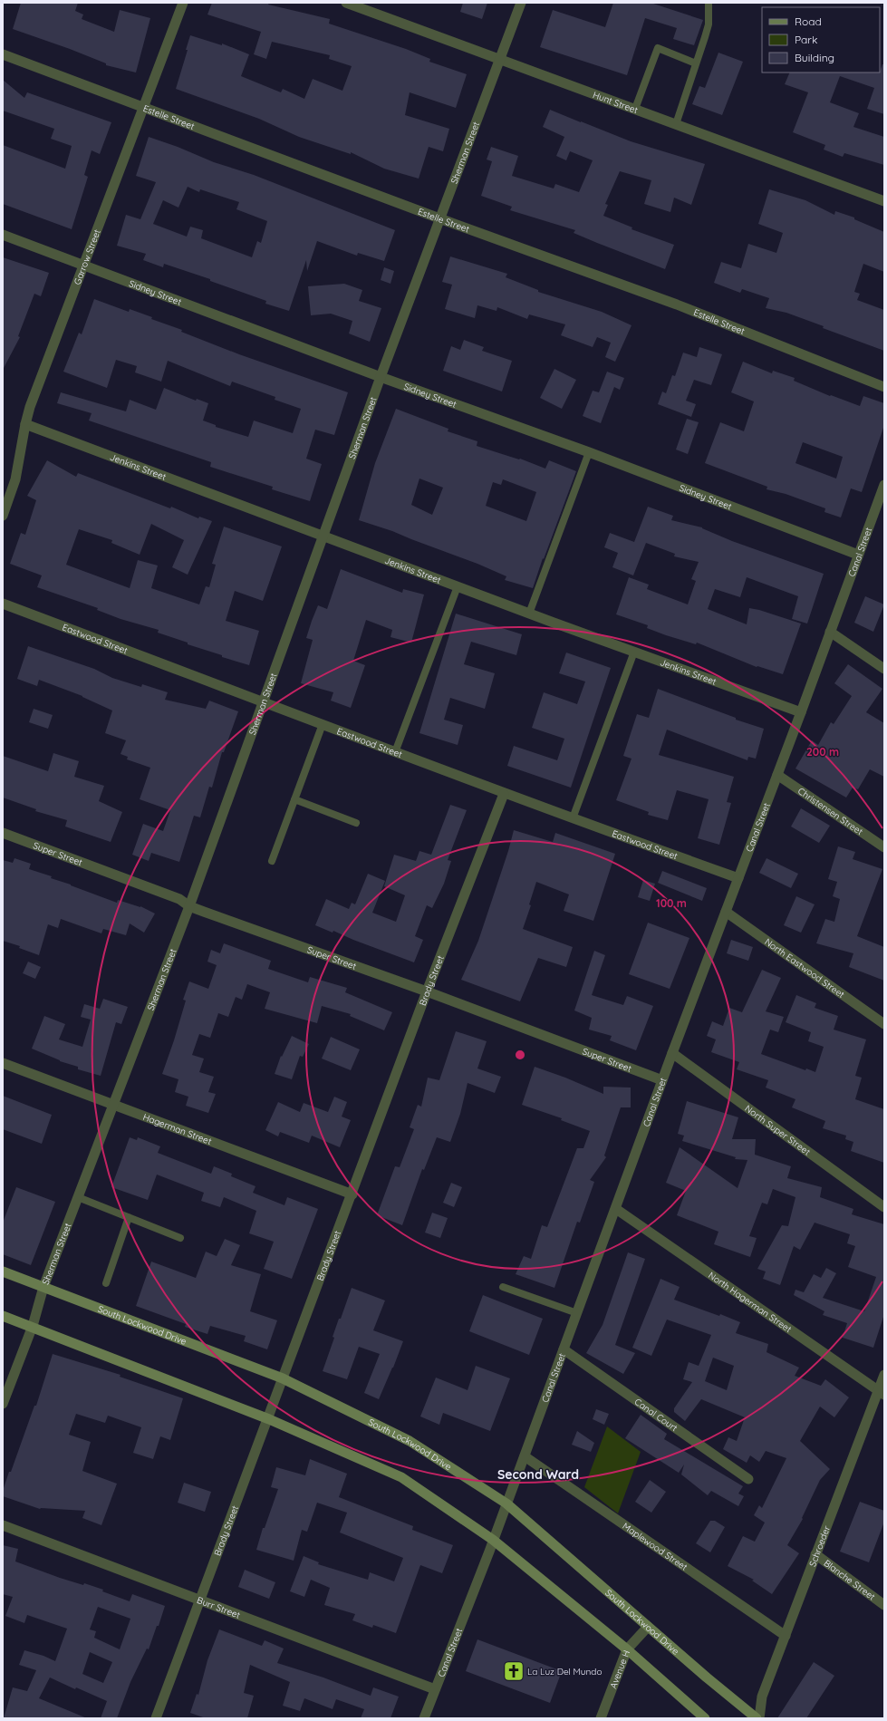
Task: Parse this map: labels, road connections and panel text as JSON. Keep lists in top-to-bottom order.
{
  "streets": {
    "main road": ["South Lockwood Drive"],
    "street": [
      "Hunt Street",
      "Estelle Street",
      "Sherman Street",
      "Garrow Street",
      "Sidney Street",
      "Jenkins Street",
      "Canal Street",
      "Eastwood Street",
      "Christensen Street",
      "Super Street",
      "North Eastwood Street",
      "Brady Street",
      "Hagerman Street",
      "North Super Street",
      "North Hagerman Street",
      "Canal Court",
      "Maplewood Street",
      "Schroeder",
      "Blanche Street",
      "Burr Street",
      "Avenue H"
    ]
  },
  "crossings": [
    ["Hunt Street", "Sherman Street"],
    ["Estelle Street", "Sherman Street"],
    ["Estelle Street", "Garrow Street"],
    ["Sherman Street", "Sidney Street"],
    ["Sherman Street", "Jenkins Street"],
    ["Sherman Street", "Eastwood Street"],
    ["Sherman Street", "Super Street"],
    ["Sherman Street", "Hagerman Street"],
    ["Sherman Street", "South Lockwood Drive"],
    ["Garrow Street", "Sidney Street"],
    ["Garrow Street", "Jenkins Street"],
    ["Sidney Street", "Canal Street"],
    ["Jenkins Street", "Canal Street"],
    ["Canal Street", "Eastwood Street"],
    ["Canal Street", "Christensen Street"],
    ["Canal Street", "Super Street"],
    ["Canal Street", "North Eastwood Street"],
    ["Canal Street", "North Super Street"],
    ["Canal Street", "North Hagerman Street"],
    ["Canal Street", "South Lockwood Drive"],
    ["Canal Street", "Canal Court"],
    ["Canal Street", "Maplewood Street"],
    ["Canal Street", "Burr Street"],
    ["Eastwood Street", "Brady Street"],
    ["Super Street", "Brady Street"],
    ["Brady Street", "Hagerman Street"],
    ["Brady Street", "South Lockwood Drive"],
    ["Brady Street", "Burr Street"],
    ["North Hagerman Street", "Schroeder"],
    ["South Lockwood Drive", "Avenue H"],
    ["Maplewood Street", "Schroeder"],
    ["Schroeder", "Blanche Street"]
  ],
  "districts": ["Second Ward"],
  "places": {
    "church": ["La Luz Del Mundo"]
  },
  "legend": ["Road", "Park", "Building"],
  "rings": ["200 m", "100 m"]
}
